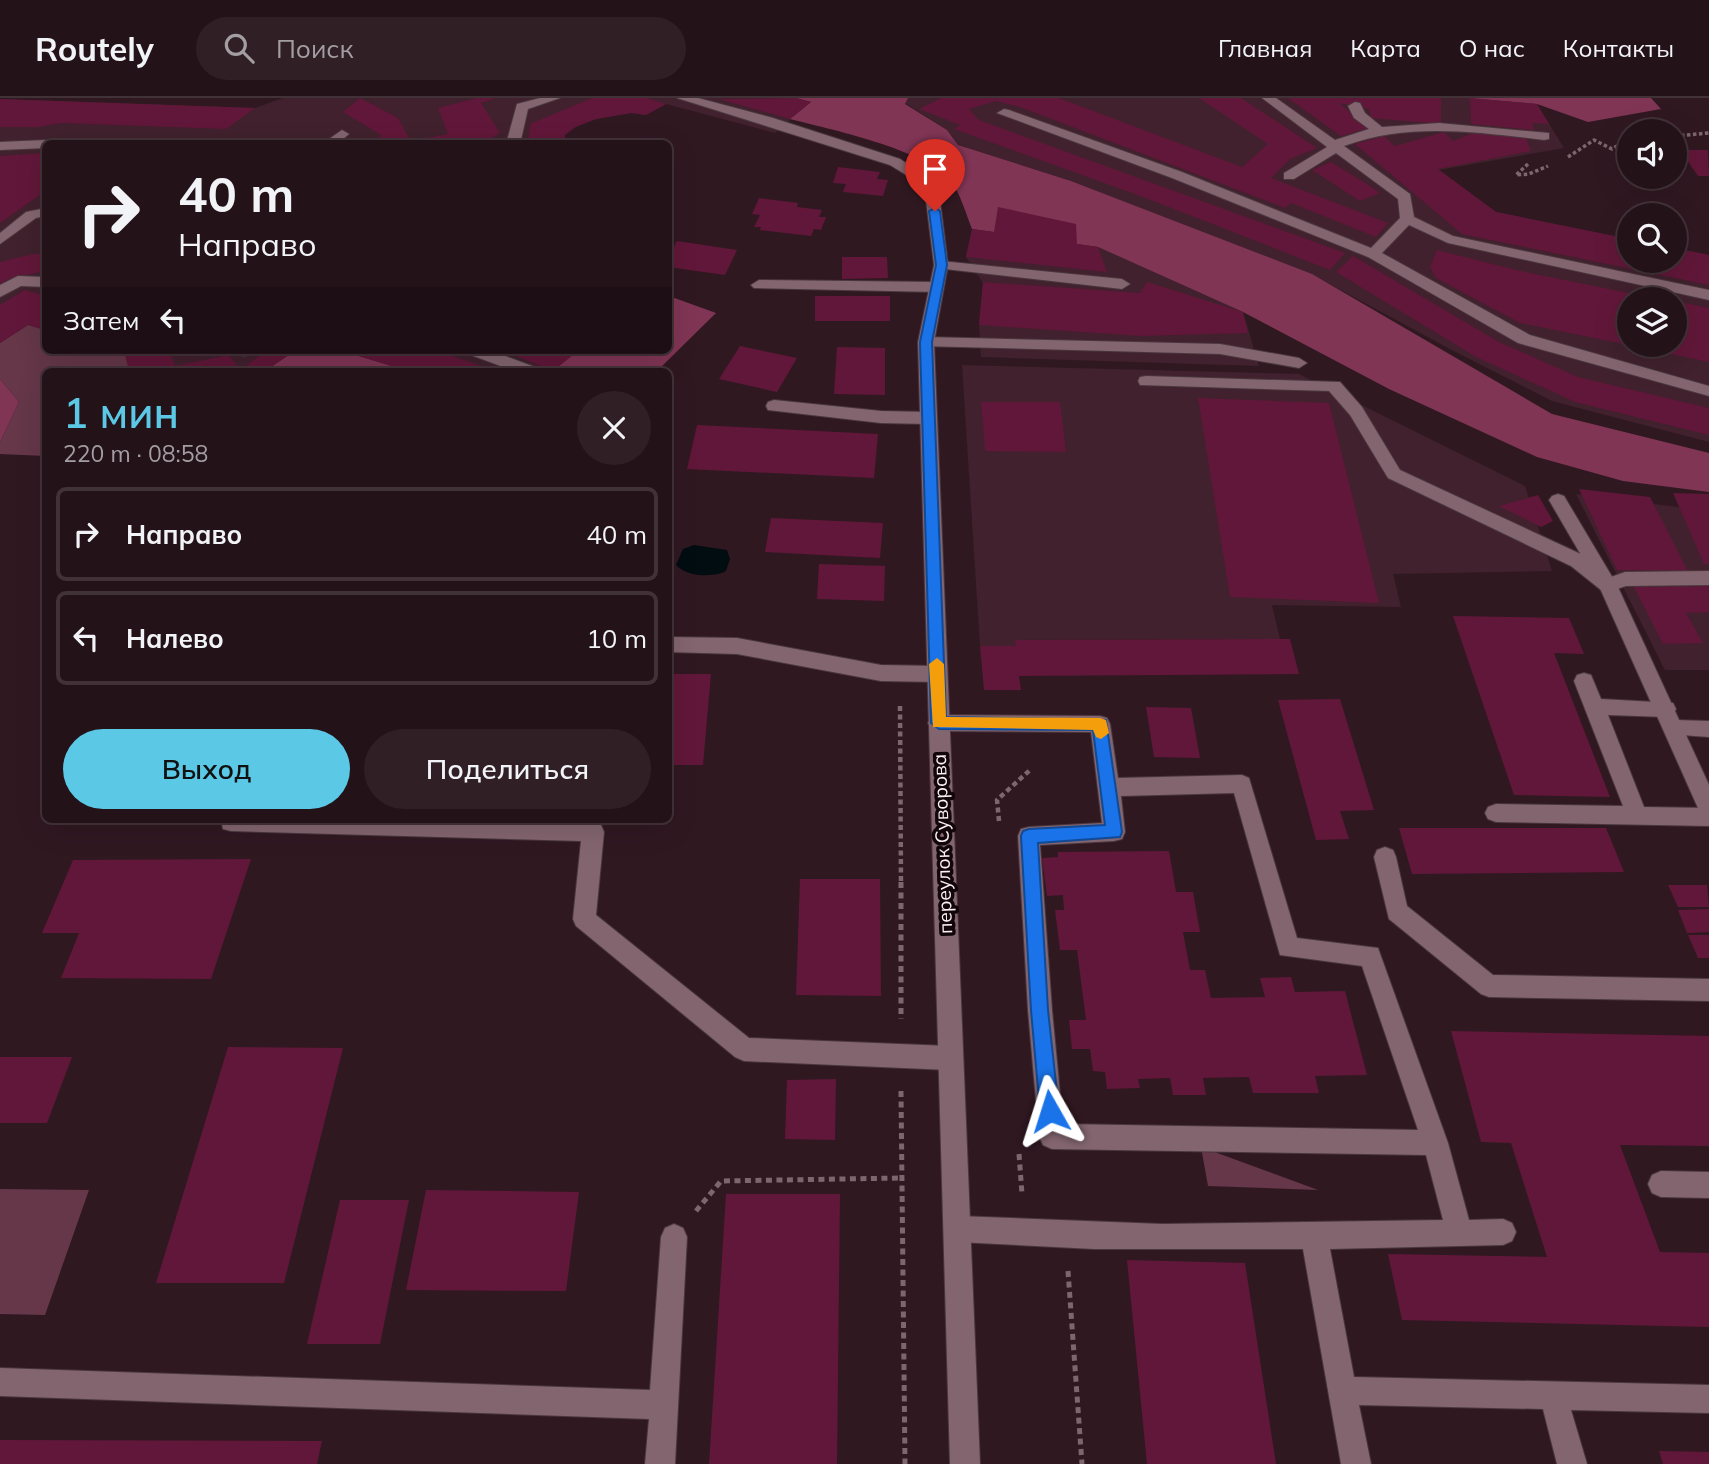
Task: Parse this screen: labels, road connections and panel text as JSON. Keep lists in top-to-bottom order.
{
  "streets": {
    "street": ["переулок Суворова"]
  },
  "page": {
    "header": "Routely",
    "search": "Поиск",
    "nav": [
      "Главная",
      "Карта",
      "О нас",
      "Контакты"
    ],
    "turn": ["40 m", "Направо"],
    "then": "Затем",
    "heading": ["1 мин", "220 m · 08:58"],
    "list": [
      {
        "name": "Направо",
        "value": "40 m"
      },
      {
        "name": "Налево",
        "value": "10 m"
      }
    ],
    "buttons": ["Выход", "Поделиться"]
  }
}
